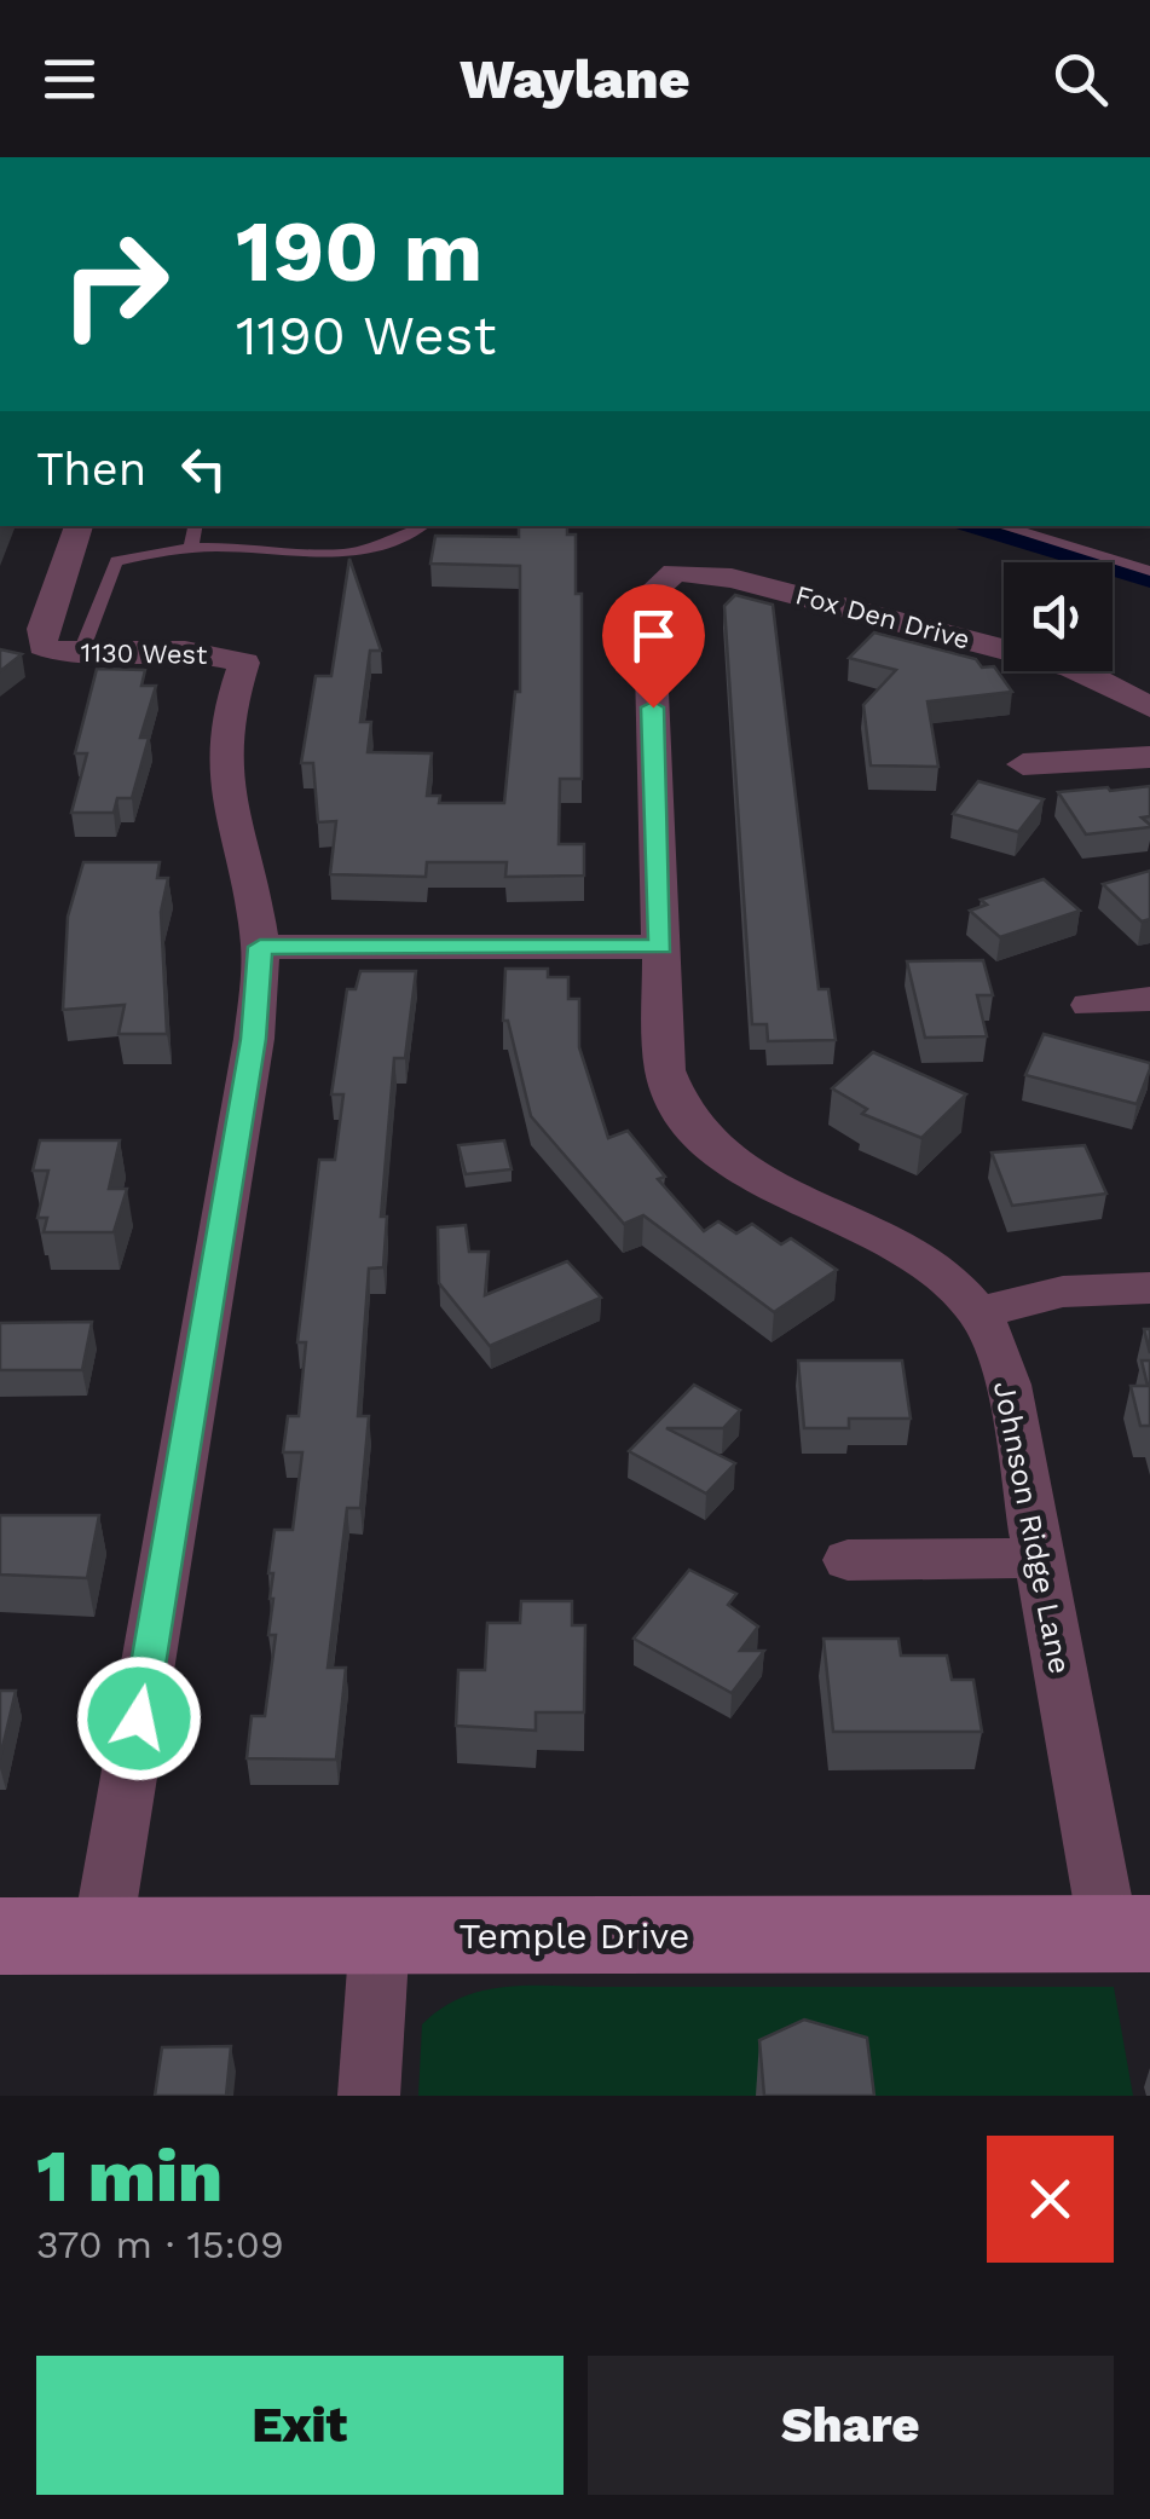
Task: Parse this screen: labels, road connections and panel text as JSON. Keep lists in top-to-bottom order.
{
  "streets": {
    "street": [
      "Fox Den Drive",
      "1130 West",
      "Johnson Ridge Lane",
      "Temple Drive"
    ]
  },
  "crossings": [
    ["Fox Den Drive", "Johnson Ridge Lane"],
    ["Johnson Ridge Lane", "Temple Drive"]
  ],
  "page": {
    "header": "Waylane",
    "turn": ["190 m", "1190 West"],
    "then": "Then",
    "heading": ["1 min", "370 m · 15:09"],
    "buttons": ["Exit", "Share"]
  }
}
